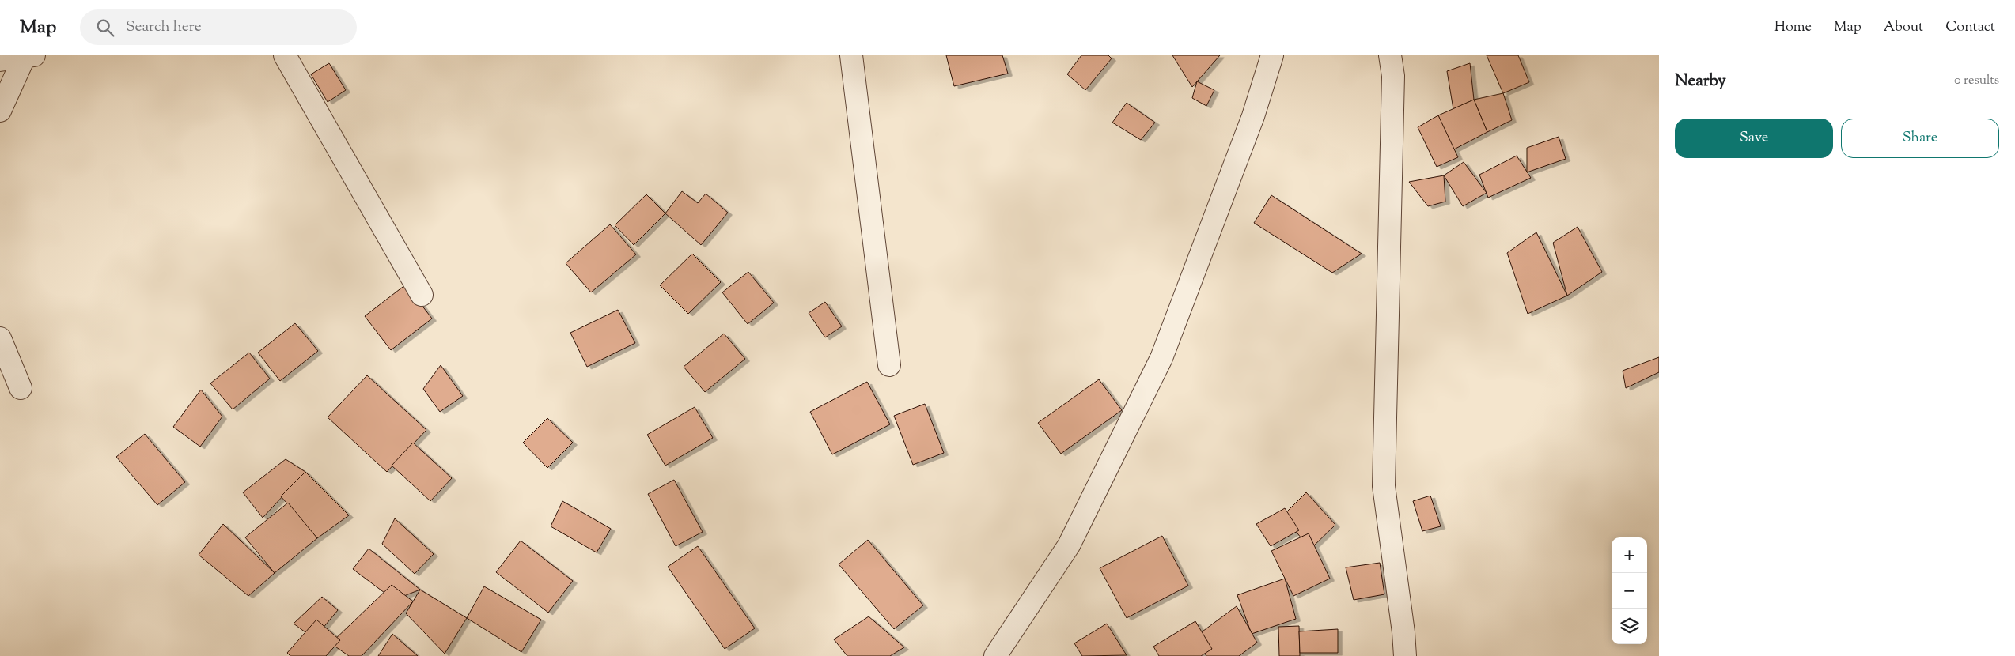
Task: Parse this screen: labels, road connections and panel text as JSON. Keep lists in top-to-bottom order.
{
  "page": {
    "header": "Map",
    "search": "Search here",
    "nav": [
      "Home",
      "Map",
      "About",
      "Contact"
    ],
    "heading": ["Nearby", "0 results"],
    "buttons": ["Save", "Share"],
    "map_buttons": ["+", "−"]
  }
}
